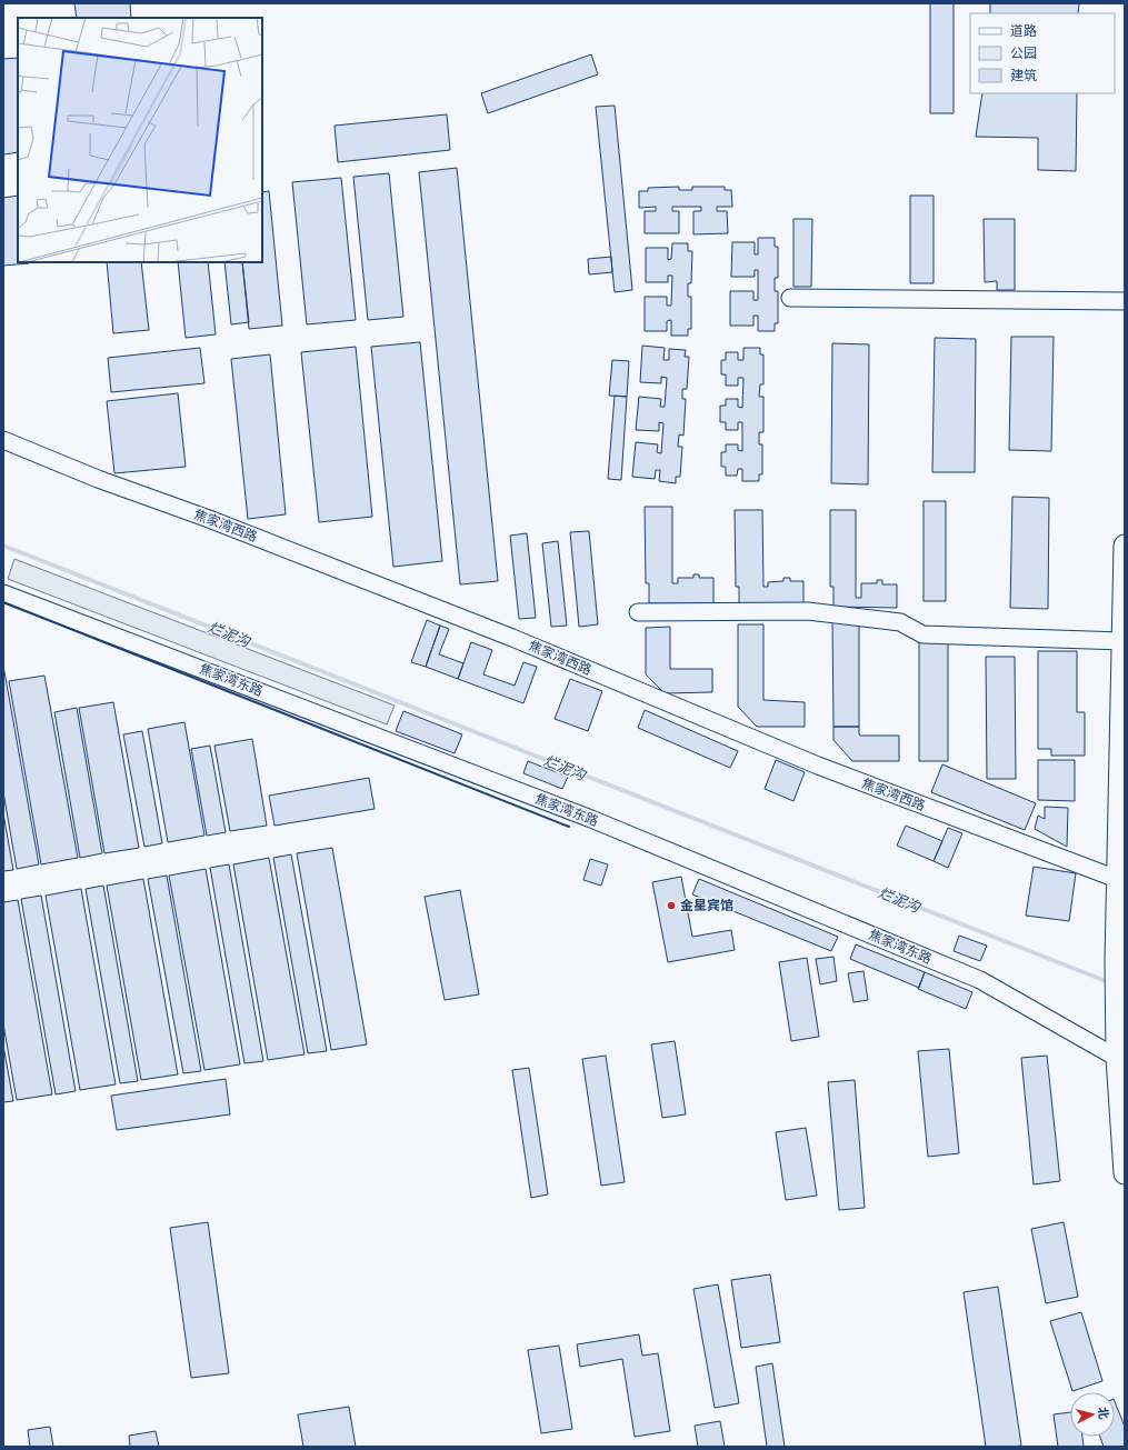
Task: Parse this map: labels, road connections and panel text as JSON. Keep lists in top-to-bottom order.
{
  "streets": {
    "street": ["焦家湾西路", "焦家湾东路"]
  },
  "water": ["烂泥沟"],
  "places": ["金星宾馆"],
  "legend": ["道路", "公园", "建筑"],
  "north": "right"
}
